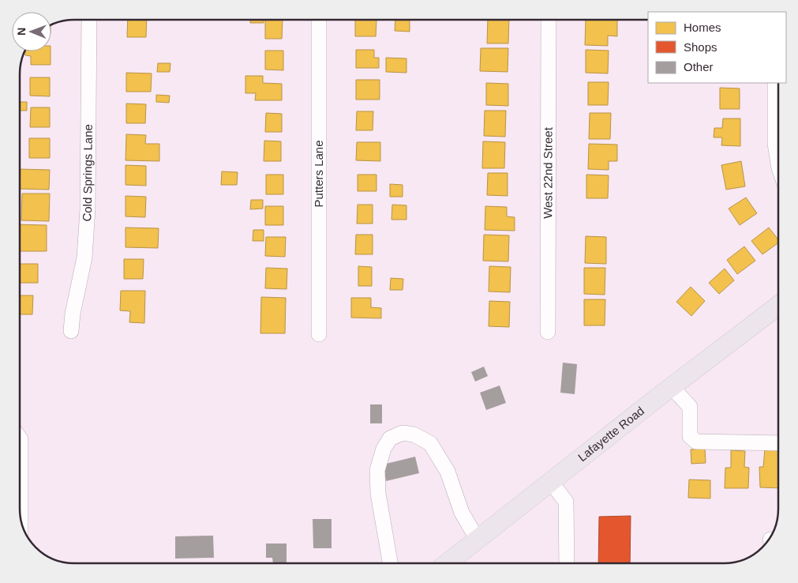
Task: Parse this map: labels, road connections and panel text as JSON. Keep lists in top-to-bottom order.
{
  "streets": {
    "main road": ["Lafayette Road"],
    "street": ["West 22nd Street", "Cold Springs Lane", "Putters Lane"]
  },
  "legend": ["Homes", "Shops", "Other"],
  "north": "left"
}
